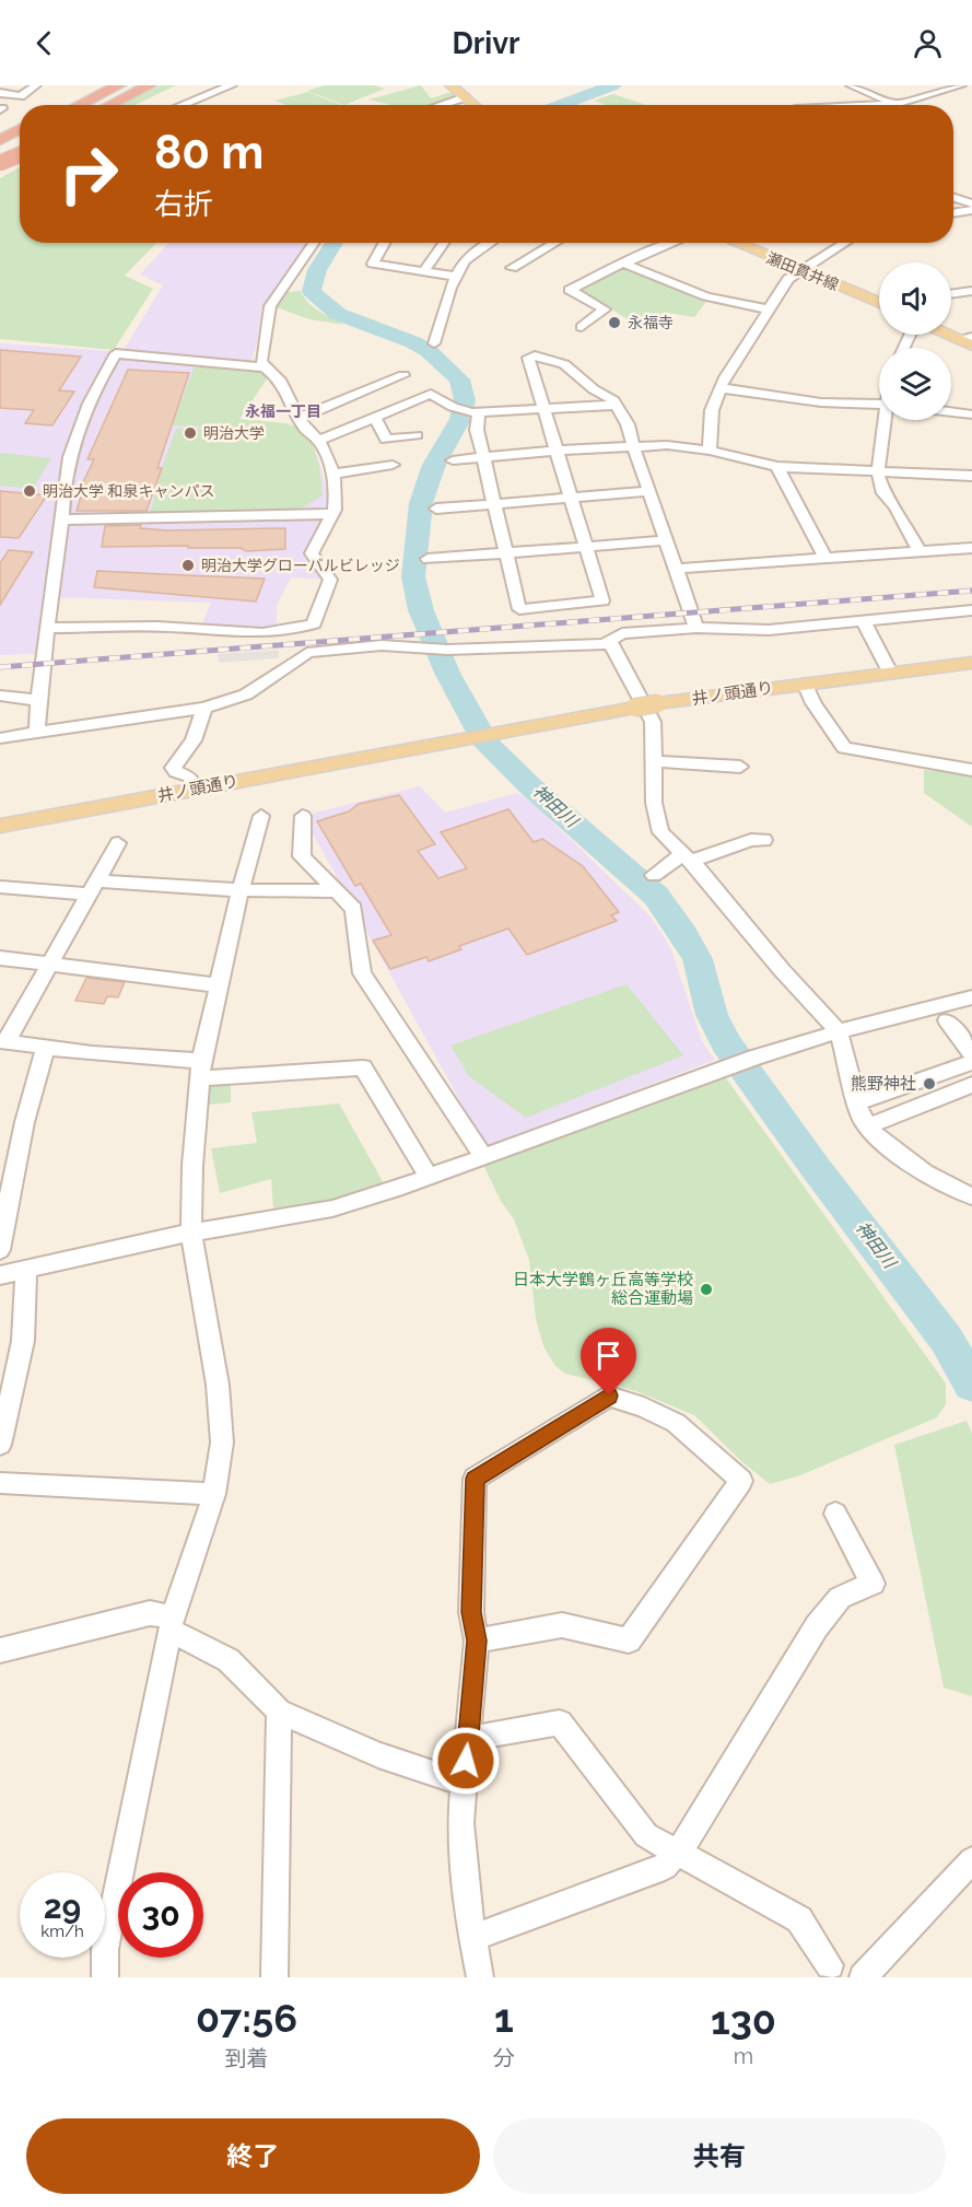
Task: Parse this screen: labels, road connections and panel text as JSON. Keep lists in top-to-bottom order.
{
  "streets": {
    "main road": ["瀬田貫井線", "井ノ頭通り"]
  },
  "districts": ["永福一丁目"],
  "water": ["神田川"],
  "places": [
    "永福寺",
    "明治大学",
    "明治大学 和泉キャンパス",
    "明治大学グローバルビレッジ",
    "熊野神社",
    "日本大学鶴ヶ丘高等学校 総合運動場"
  ],
  "page": {
    "header": "Drivr",
    "turn": ["80 m", "右折"],
    "speed": "29 km/h",
    "limit": "30",
    "eta": [
      "07:56",
      "到着",
      "1",
      "分",
      "130",
      "m"
    ],
    "buttons": ["終了", "共有"]
  }
}
